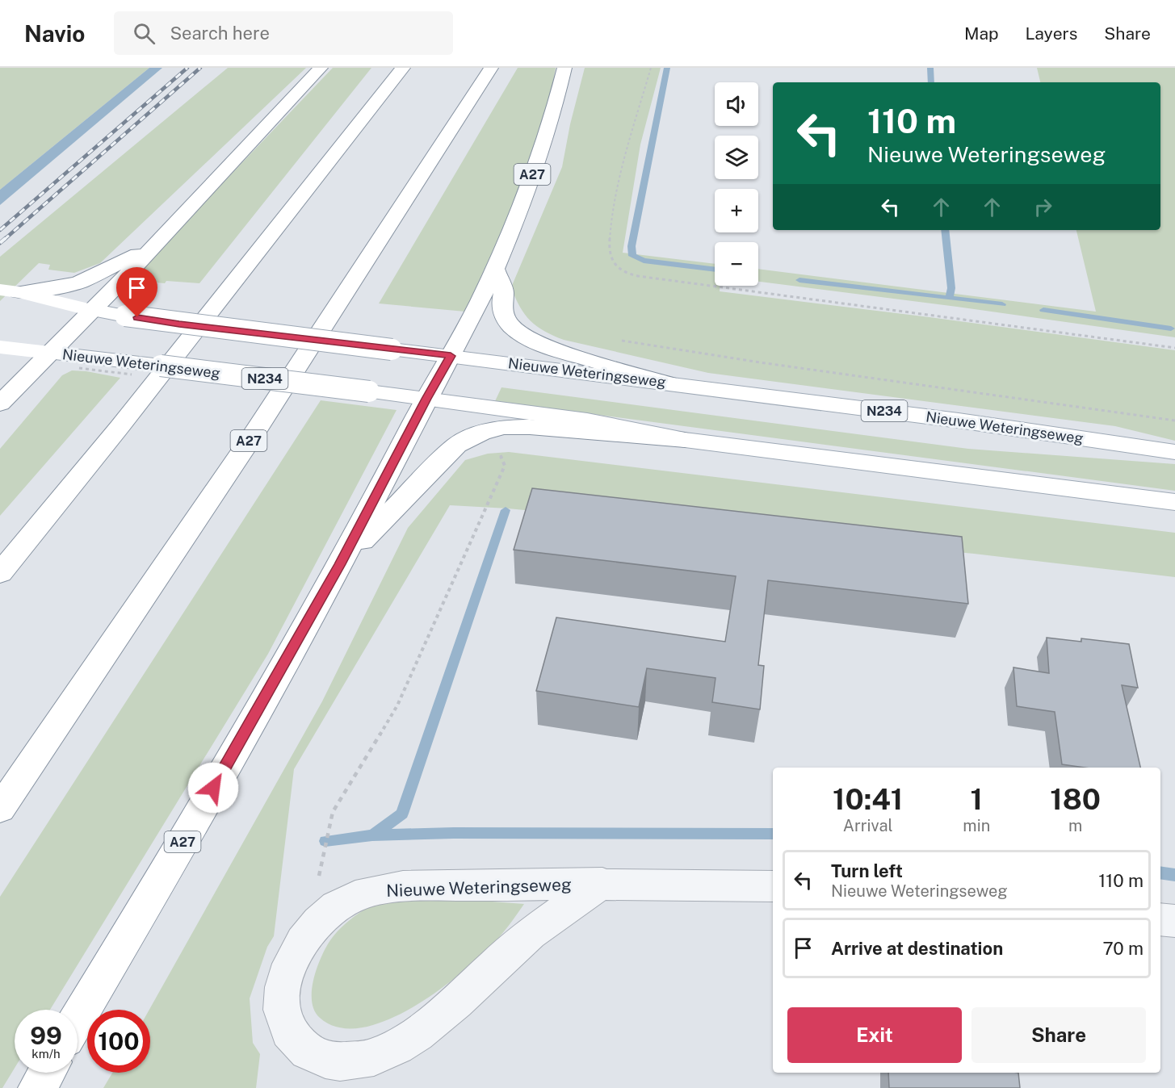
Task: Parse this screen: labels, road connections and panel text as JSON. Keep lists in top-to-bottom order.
{
  "streets": {
    "main road": ["A27", "Nieuwe Weteringseweg", "N234"]
  },
  "crossings": [
    ["A27", "Nieuwe Weteringseweg"]
  ],
  "page": {
    "header": "Navio",
    "search": "Search here",
    "nav": ["Map", "Layers", "Share"],
    "map_buttons": ["+", "−"],
    "turn": ["110 m", "Nieuwe Weteringseweg"],
    "eta": [
      "10:41",
      "Arrival",
      "1",
      "min",
      "180",
      "m"
    ],
    "list": [
      {
        "name": "Turn left",
        "note": "Nieuwe Weteringseweg",
        "value": "110 m"
      },
      {
        "name": "Arrive at destination",
        "value": "70 m"
      }
    ],
    "buttons": ["Exit", "Share"],
    "speed": "99 km/h",
    "limit": "100"
  }
}
